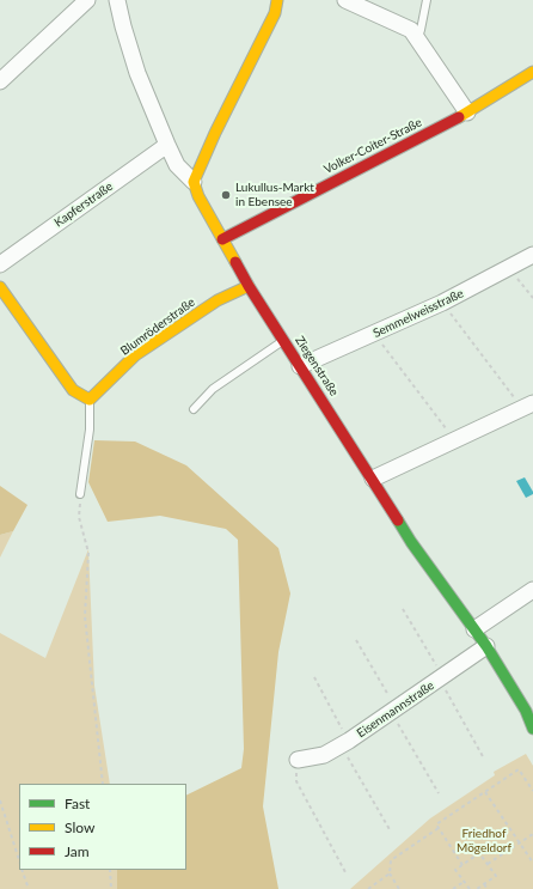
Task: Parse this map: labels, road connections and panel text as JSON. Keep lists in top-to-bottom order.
{
  "streets": {
    "street": [
      "Volker-Coiter-Straße",
      "Kapferstraße",
      "Semmelweisstraße",
      "Blumröderstraße",
      "Ziegenstraße",
      "Eisenmannstraße"
    ]
  },
  "crossings": [
    ["Volker-Coiter-Straße", "Ziegenstraße"],
    ["Semmelweisstraße", "Ziegenstraße"],
    ["Blumröderstraße", "Ziegenstraße"],
    ["Ziegenstraße", "Eisenmannstraße"]
  ],
  "parks": ["Friedhof Mögeldorf"],
  "places": ["Lukullus-Markt in Ebensee"],
  "legend": ["Fast", "Slow", "Jam"]
}
